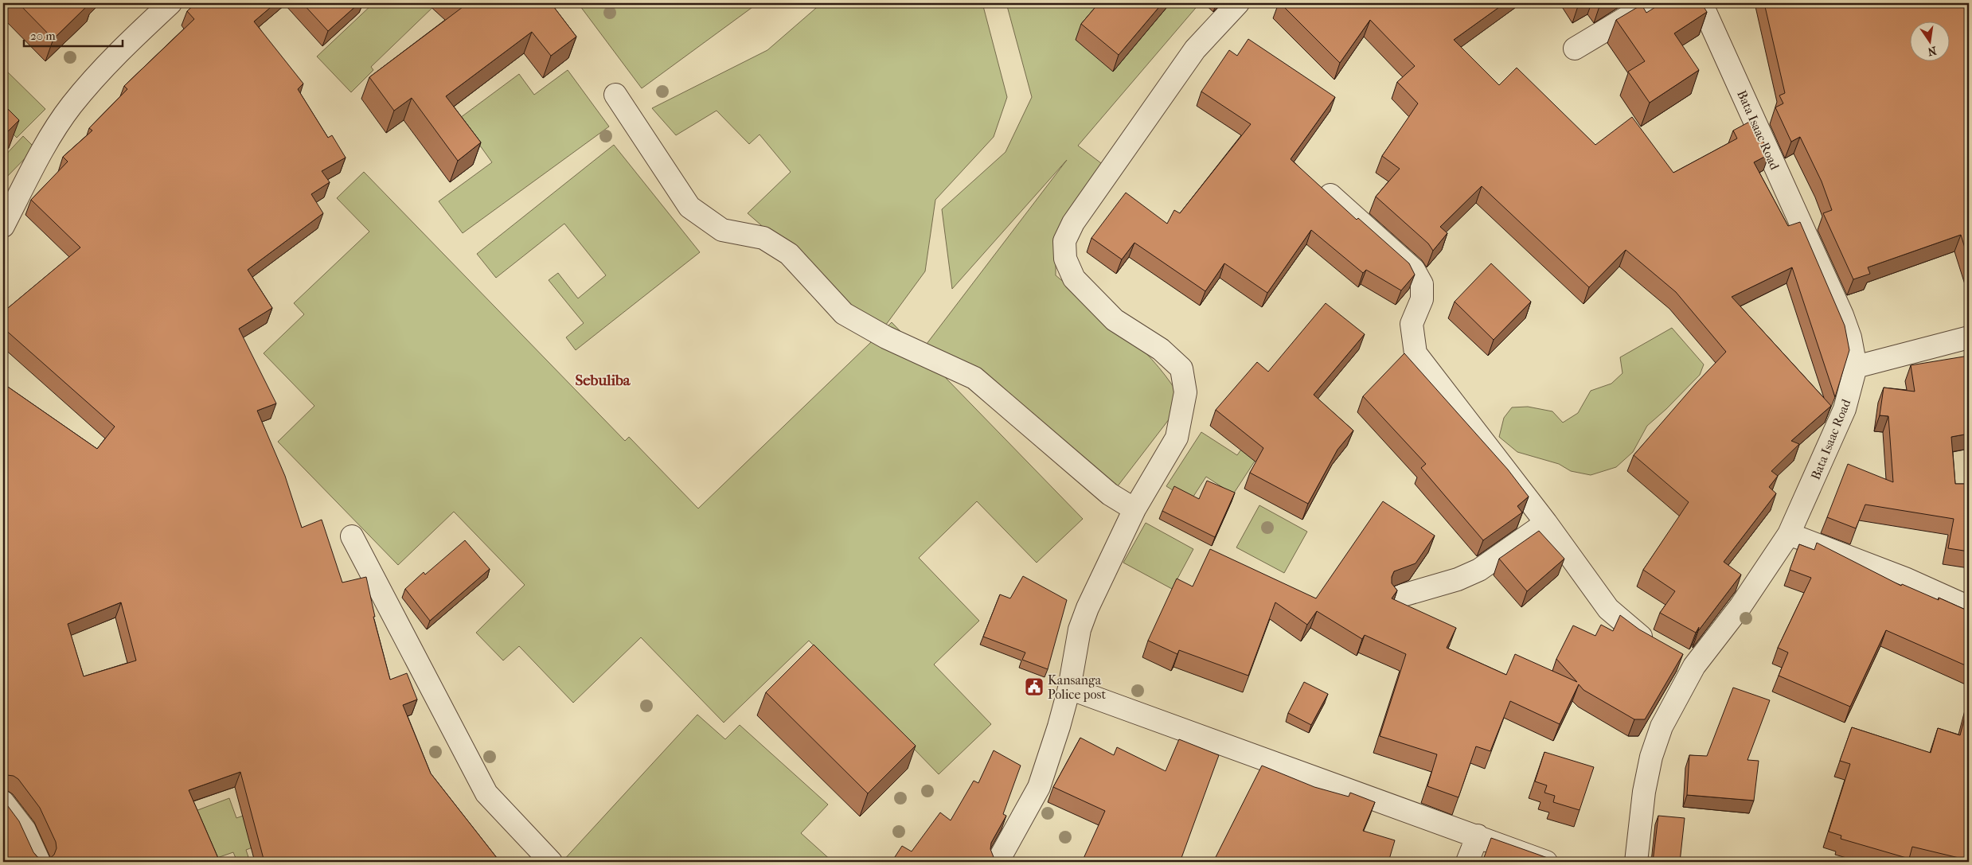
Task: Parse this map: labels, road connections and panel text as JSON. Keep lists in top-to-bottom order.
{
  "streets": {
    "street": ["Bata Isaac Road"]
  },
  "districts": ["Sebuliba"],
  "places": {
    "public building": ["Kansanga Police post"]
  },
  "scale_bar": "20 m",
  "north": "bottom"
}
